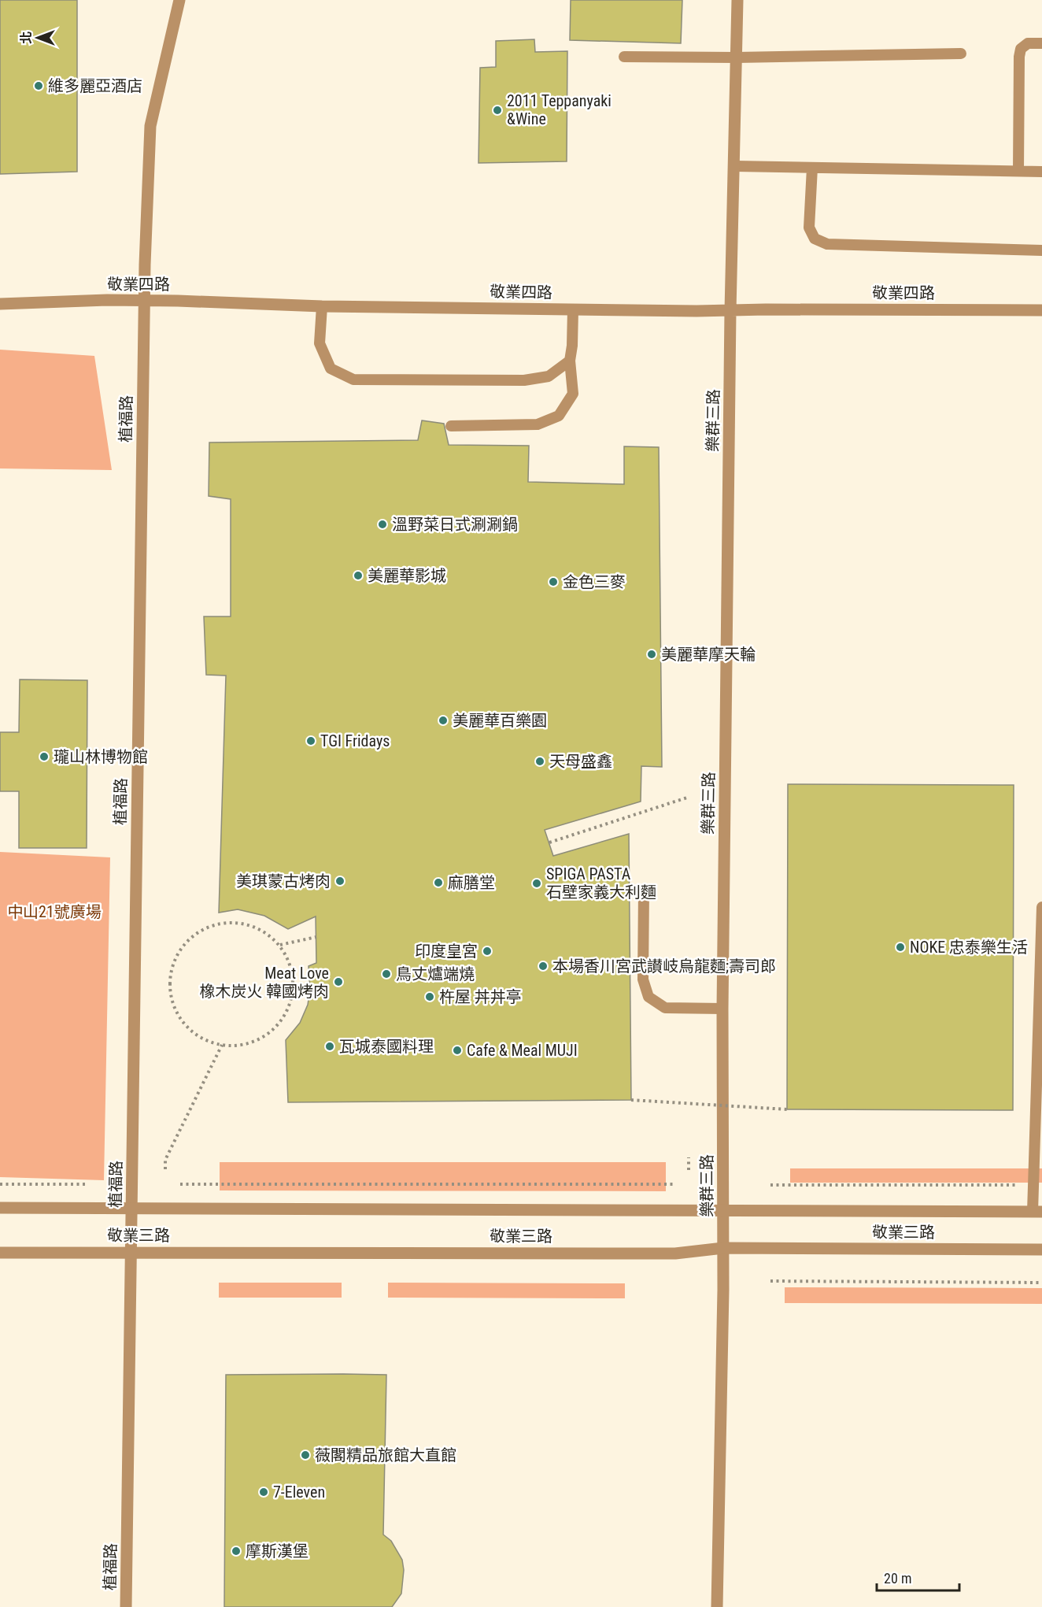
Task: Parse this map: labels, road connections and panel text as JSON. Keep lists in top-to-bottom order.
{
  "streets": {
    "street": [
      "敬業四路",
      "植福路",
      "樂群三路",
      "敬業三路"
    ]
  },
  "crossings": [
    ["敬業四路", "植福路"],
    ["敬業四路", "樂群三路"],
    ["植福路", "敬業三路"],
    ["樂群三路", "敬業三路"]
  ],
  "parks": ["中山21號廣場"],
  "places": [
    "維多麗亞酒店",
    "2011 Teppanyaki &Wine",
    "溫野菜日式涮涮鍋",
    "美麗華影城",
    "金色三麥",
    "美麗華摩天輪",
    "美麗華百樂園",
    "TGI Fridays",
    "瓏山林博物館",
    "天母盛鑫",
    "美琪蒙古烤肉",
    "麻膳堂",
    "SPIGA PASTA 石壁家義大利麵",
    "NOKE 忠泰樂生活",
    "印度皇宮",
    "本場香川宮武讃岐烏龍麵;壽司郎",
    "鳥丈爐端燒",
    "Meat Love 橡木炭火 韓國烤肉",
    "杵屋 丼丼亭",
    "瓦城泰國料理",
    "Cafe & Meal MUJI",
    "薇閣精品旅館大直館",
    "7-Eleven",
    "摩斯漢堡"
  ],
  "scale_bar": "20 m",
  "north": "left"
}
